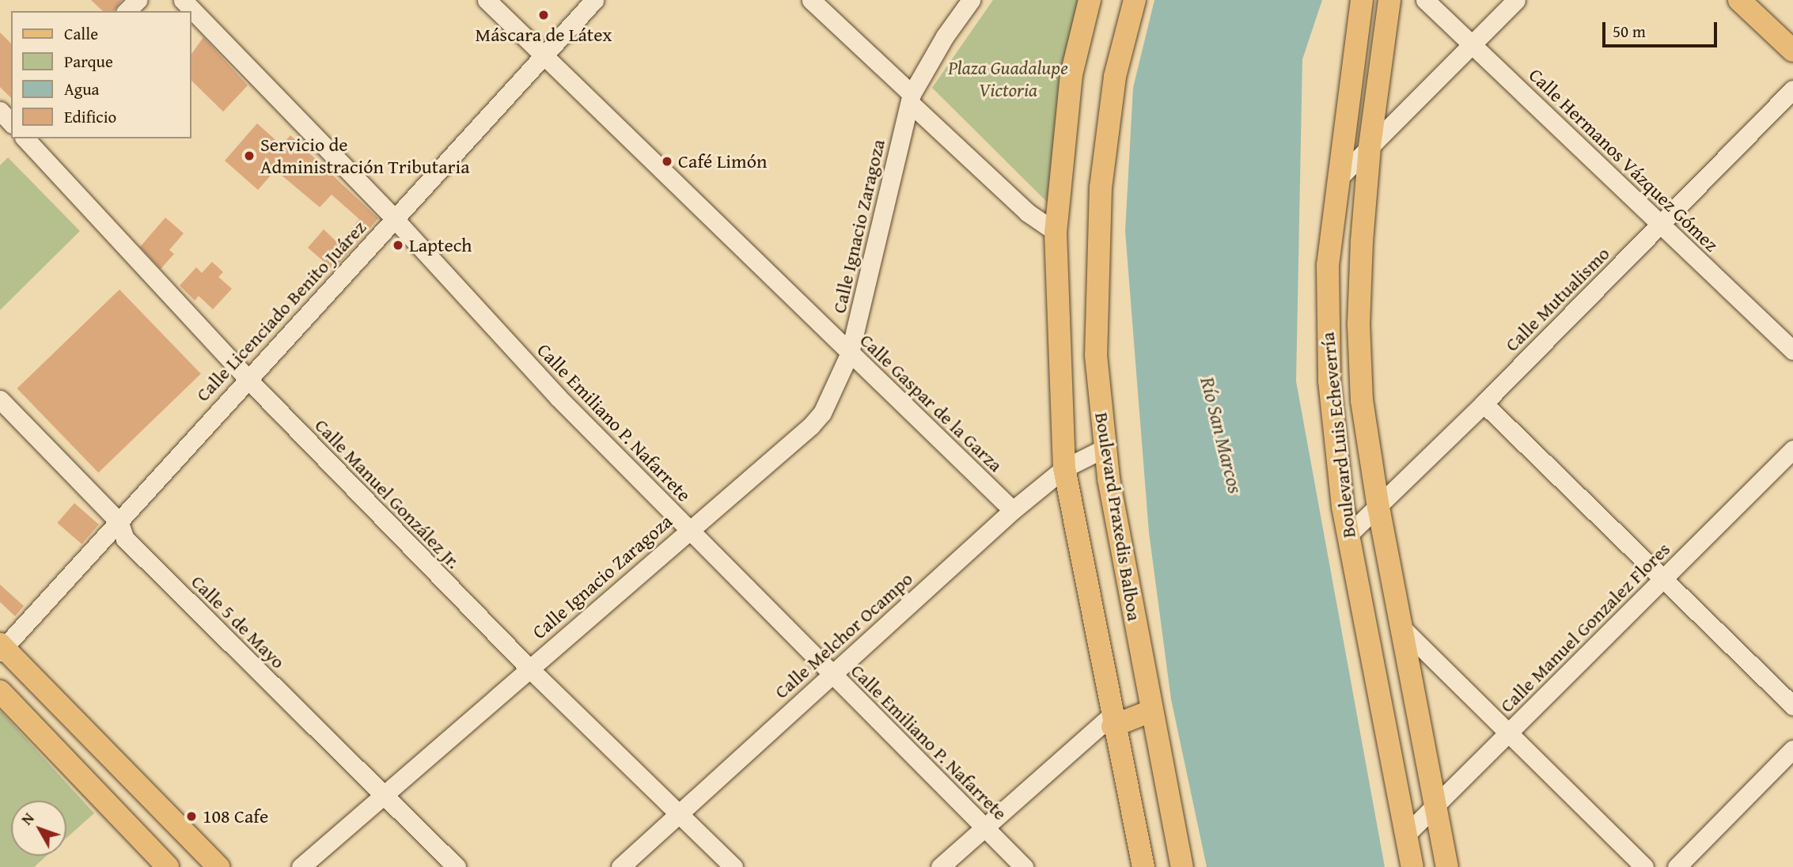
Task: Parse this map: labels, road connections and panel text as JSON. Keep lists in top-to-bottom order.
{
  "streets": {
    "main road": ["Boulevard Luis Echeverría", "Boulevard Praxedis Balboa"],
    "street": [
      "Calle Hermanos Vázquez Gómez",
      "Calle Ignacio Zaragoza",
      "Calle Mutualismo",
      "Calle Licenciado Benito Juárez",
      "Calle Gaspar de la Garza",
      "Calle Emiliano P. Nafarrete",
      "Calle Manuel González Jr.",
      "Calle 5 de Mayo",
      "Calle Manuel Gonzalez Flores",
      "Calle Melchor Ocampo"
    ]
  },
  "crossings": [
    ["Calle Hermanos Vázquez Gómez", "Calle Mutualismo"],
    ["Calle Ignacio Zaragoza", "Calle Gaspar de la Garza"],
    ["Calle Ignacio Zaragoza", "Calle Emiliano P. Nafarrete"],
    ["Calle Ignacio Zaragoza", "Calle Manuel González Jr."],
    ["Calle Ignacio Zaragoza", "Calle 5 de Mayo"],
    ["Calle Mutualismo", "Boulevard Luis Echeverría"],
    ["Calle Licenciado Benito Juárez", "Calle Gaspar de la Garza"],
    ["Calle Licenciado Benito Juárez", "Calle Emiliano P. Nafarrete"],
    ["Calle Licenciado Benito Juárez", "Calle Manuel González Jr."],
    ["Calle Licenciado Benito Juárez", "Calle 5 de Mayo"],
    ["Calle Gaspar de la Garza", "Calle Melchor Ocampo"],
    ["Calle Emiliano P. Nafarrete", "Calle Melchor Ocampo"],
    ["Boulevard Luis Echeverría", "Calle Manuel Gonzalez Flores"],
    ["Calle Manuel González Jr.", "Calle Melchor Ocampo"],
    ["Boulevard Praxedis Balboa", "Calle Melchor Ocampo"]
  ],
  "water": ["Río San Marcos"],
  "parks": ["Plaza Guadalupe Victoria"],
  "places": [
    "Máscara de Látex",
    "Servicio de Administración Tributaria",
    "Café Limón",
    "Laptech",
    "108 Cafe"
  ],
  "legend": [
    "Calle",
    "Parque",
    "Agua",
    "Edificio"
  ],
  "scale_bar": "50 m",
  "north": "top left"
}
